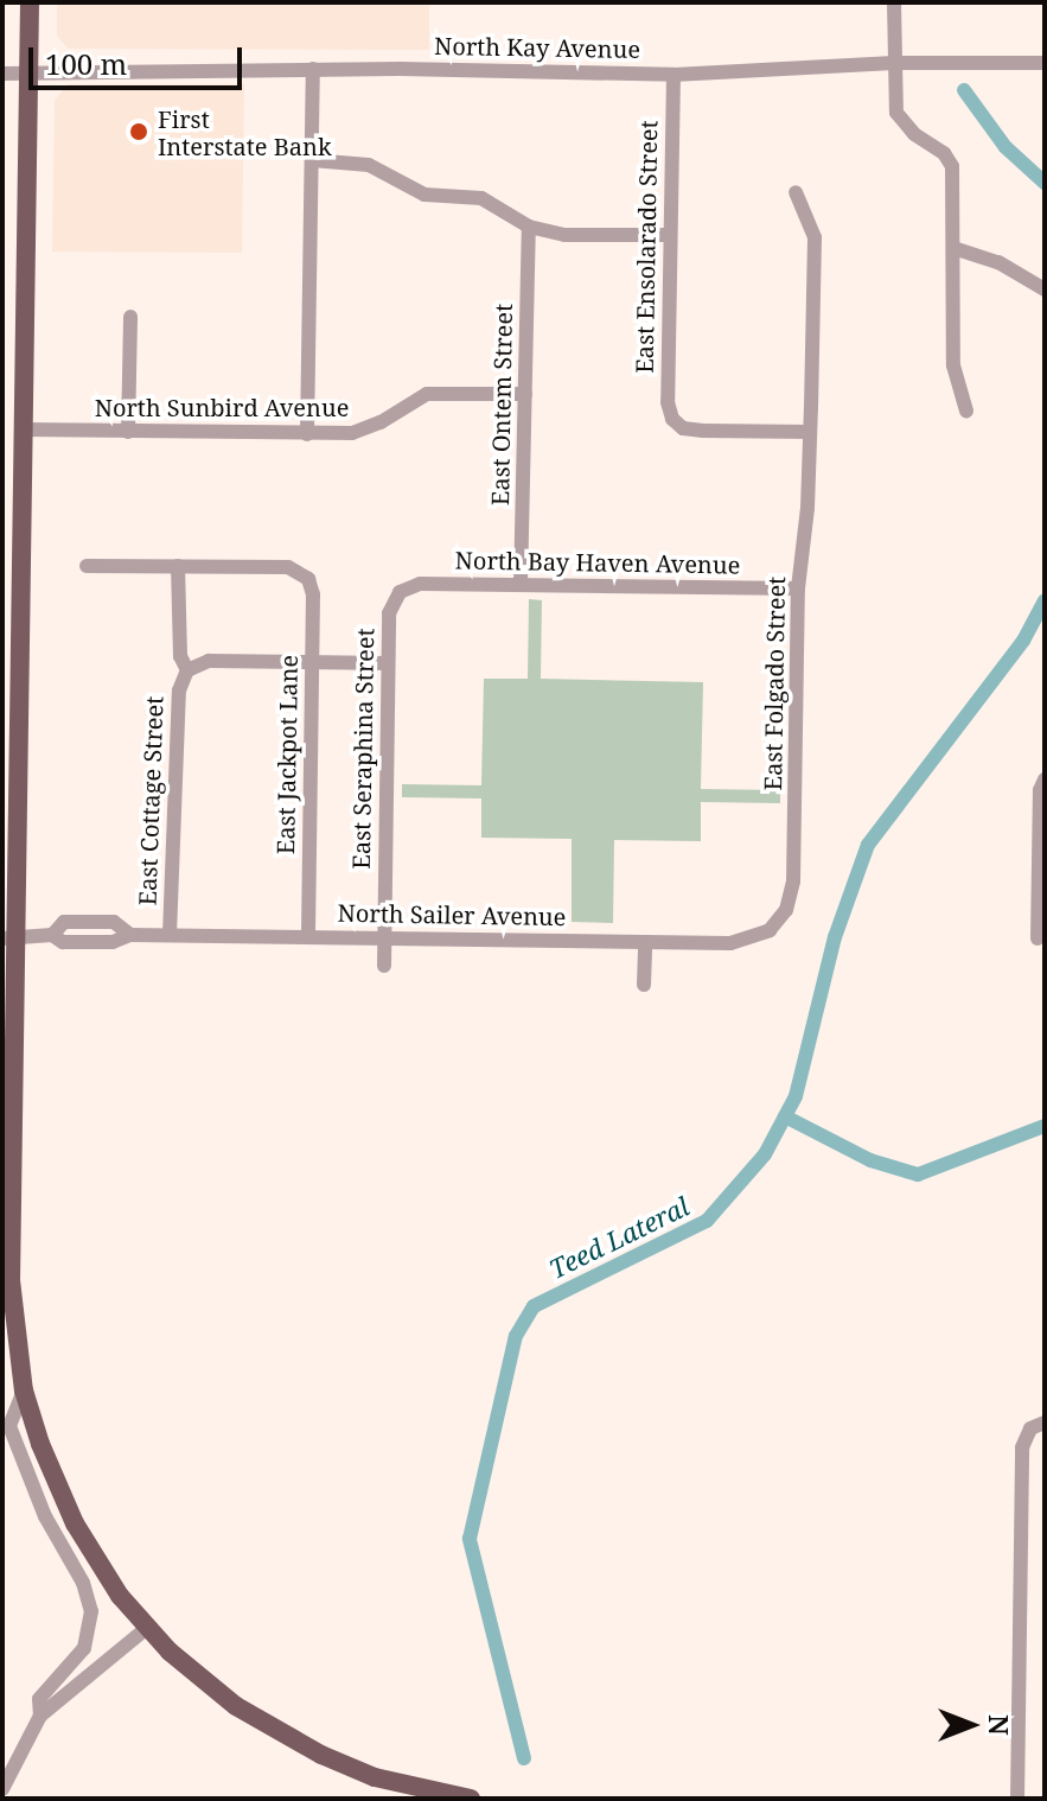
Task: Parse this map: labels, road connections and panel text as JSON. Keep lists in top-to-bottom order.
{
  "streets": {
    "street": [
      "North Kay Avenue",
      "East Ensolarado Street",
      "East Ontem Street",
      "North Sunbird Avenue",
      "North Bay Haven Avenue",
      "East Folgado Street",
      "East Seraphina Street",
      "East Jackpot Lane",
      "East Cottage Street",
      "North Sailer Avenue"
    ]
  },
  "crossings": [
    ["North Kay Avenue", "East Ensolarado Street"],
    ["East Ensolarado Street", "East Folgado Street"],
    ["East Ontem Street", "North Sunbird Avenue"],
    ["East Ontem Street", "North Bay Haven Avenue"],
    ["North Bay Haven Avenue", "East Folgado Street"],
    ["North Bay Haven Avenue", "East Seraphina Street"],
    ["East Folgado Street", "North Sailer Avenue"],
    ["East Seraphina Street", "North Sailer Avenue"],
    ["East Jackpot Lane", "North Sailer Avenue"],
    ["East Cottage Street", "North Sailer Avenue"]
  ],
  "water": ["Teed Lateral"],
  "places": ["First Interstate Bank"],
  "scale_bar": "100 m",
  "north": "right"
}
